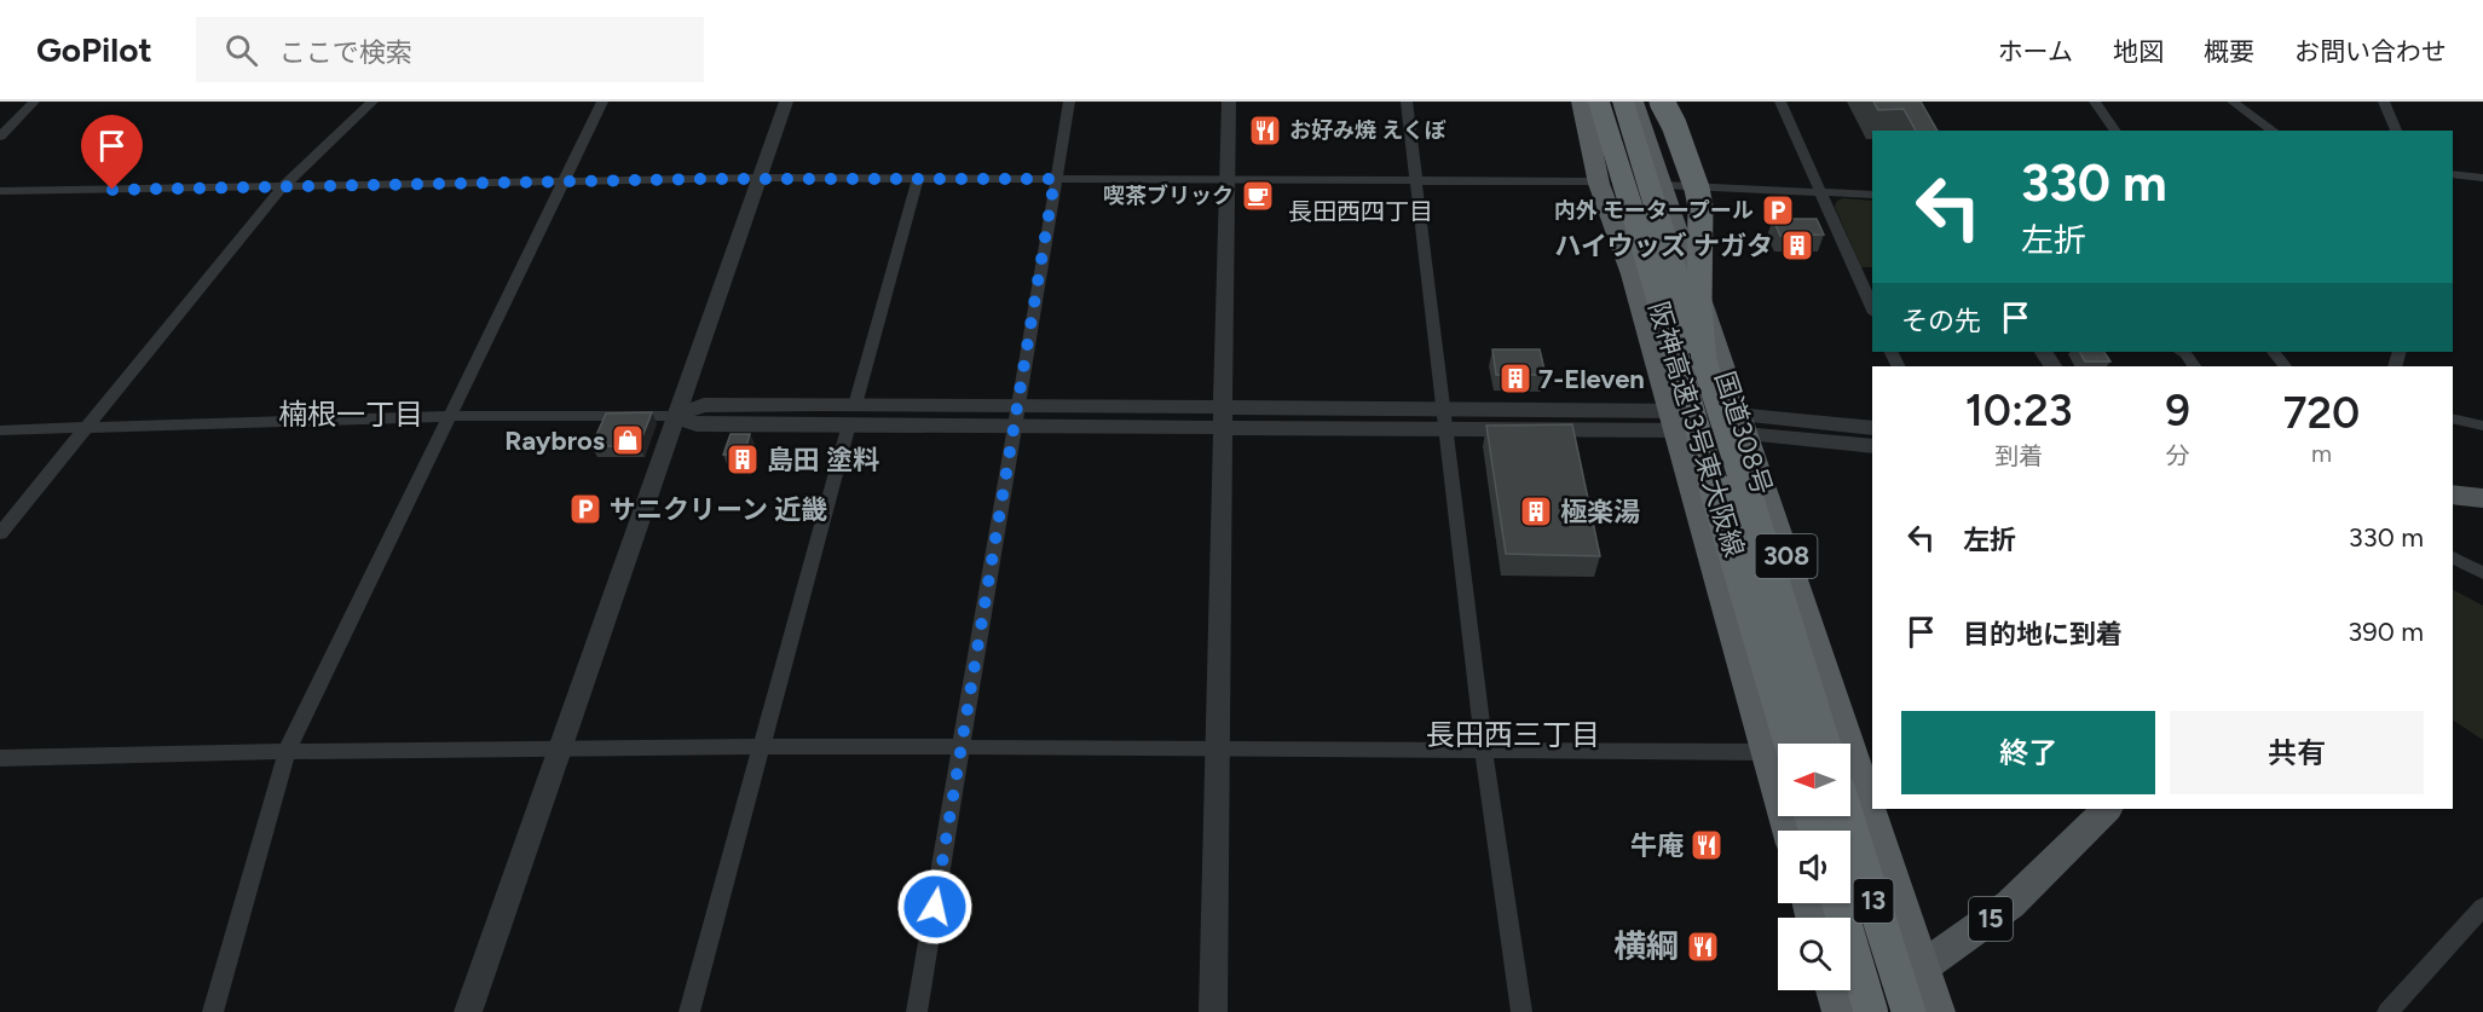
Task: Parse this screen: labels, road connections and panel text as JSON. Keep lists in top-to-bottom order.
{
  "streets": {
    "highway": [
      "阪神高速13号東大阪線",
      "国道308号",
      "308",
      "13"
    ],
    "main road": ["15"]
  },
  "crossings": [
    ["国道308号", "308"],
    ["国道308号", "15"]
  ],
  "districts": ["長田西四丁目", "楠根一丁目", "長田西三丁目"],
  "places": {
    "restaurant": ["お好み焼 えくぼ", "牛庵", "横綱"],
    "cafe": ["喫茶ブリック"],
    "parking": ["内外 モータープール", "サニクリーン 近畿"],
    "building": [
      "ハイウッズ ナガタ",
      "7-Eleven",
      "島田 塗料",
      "極楽湯"
    ],
    "shop": ["Raybros"]
  },
  "north": "left",
  "page": {
    "header": "GoPilot",
    "search": "ここで検索",
    "nav": [
      "ホーム",
      "地図",
      "概要",
      "お問い合わせ"
    ],
    "turn": ["330 m", "左折"],
    "then": "その先",
    "eta": [
      "10:23",
      "到着",
      "9",
      "分",
      "720",
      "m"
    ],
    "list": [
      {
        "name": "左折",
        "value": "330 m"
      },
      {
        "name": "目的地に到着",
        "value": "390 m"
      }
    ],
    "buttons": ["終了", "共有"]
  }
}
